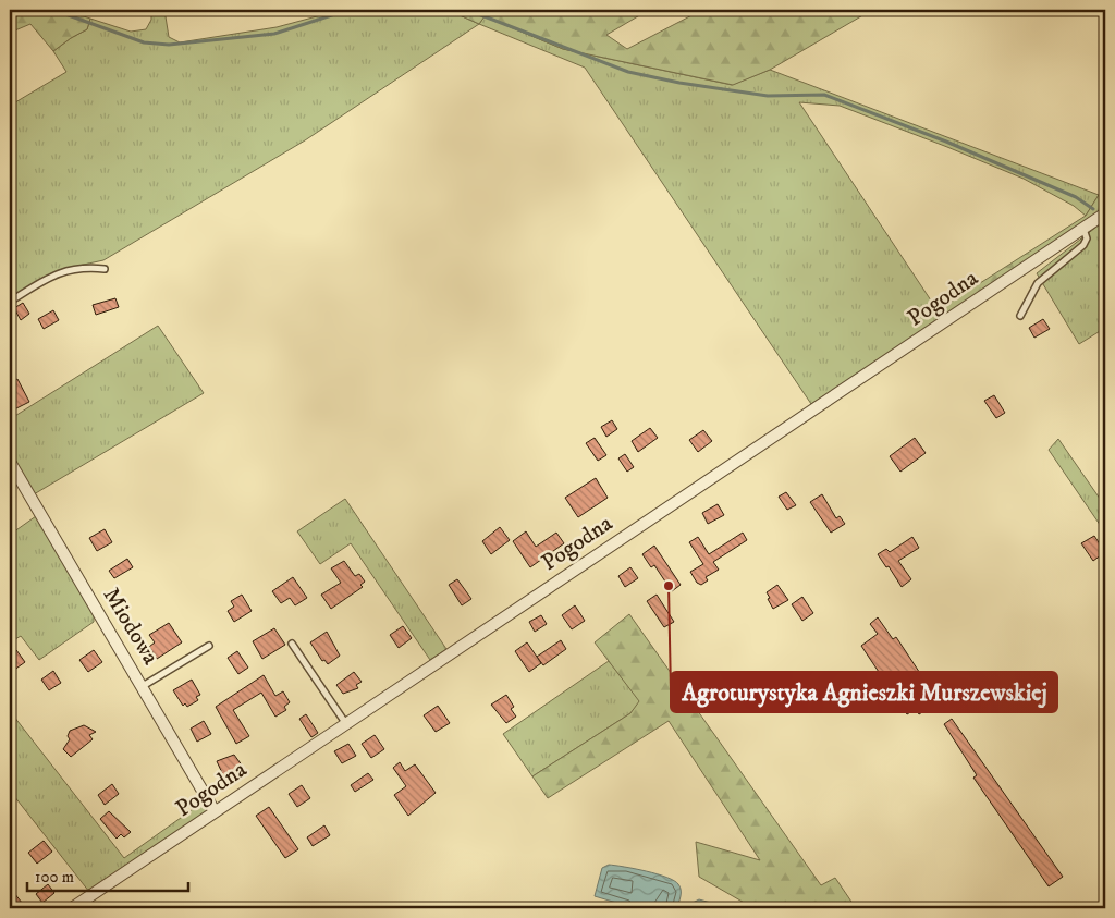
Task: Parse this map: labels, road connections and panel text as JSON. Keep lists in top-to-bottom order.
{
  "streets": {
    "street": ["Pogodna", "Miodowa"]
  },
  "crossings": [
    ["Pogodna", "Miodowa"]
  ],
  "places": ["Agroturystyka Agnieszki Murszewskiej"],
  "scale_bar": "100 m"
}
